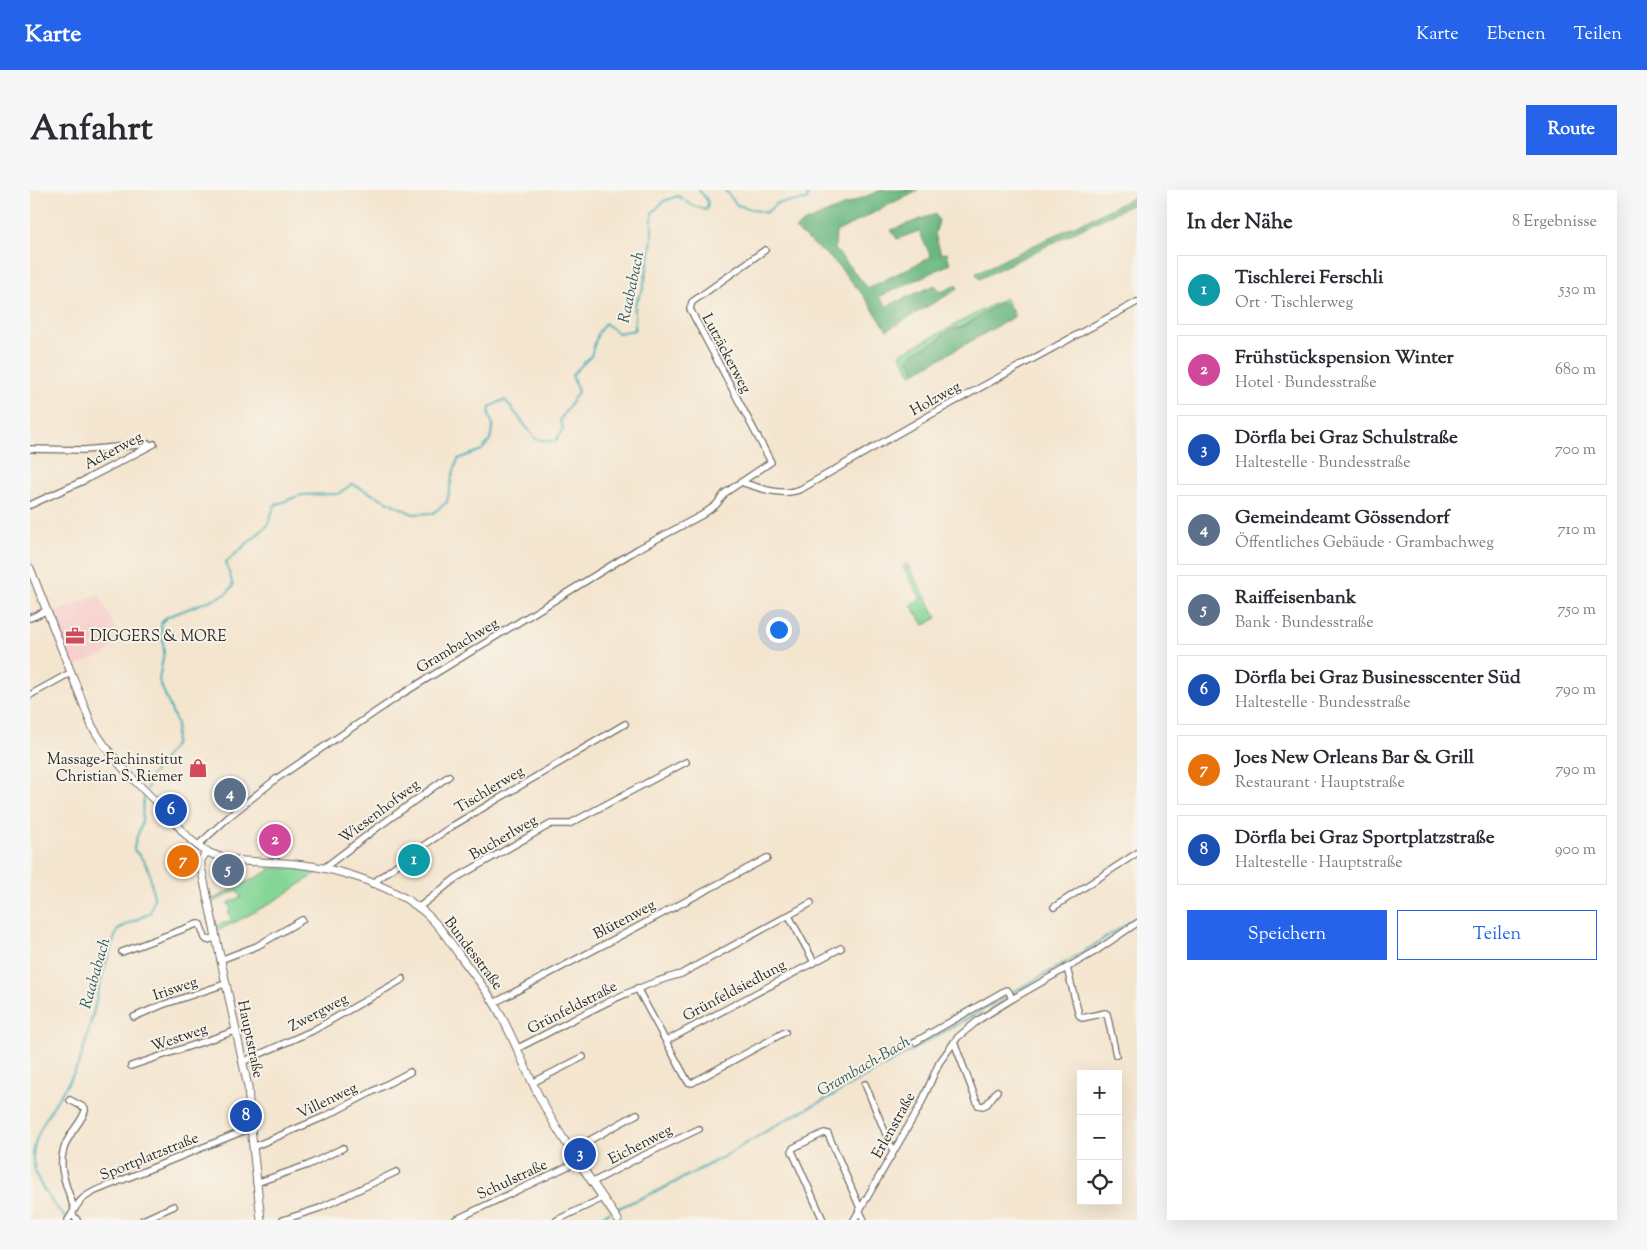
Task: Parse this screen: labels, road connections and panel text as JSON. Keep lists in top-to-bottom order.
{
  "streets": {
    "main road": ["Bundesstraße", "Hauptstraße"],
    "street": [
      "Lutzäckerweg",
      "Holzweg",
      "Ackerweg",
      "Grambachweg",
      "Tischlerweg",
      "Wiesenhofweg",
      "Bucherlweg",
      "Blütenweg",
      "Irisweg",
      "Grünfeldsiedlung",
      "Grünfeldstraße",
      "Zwergweg",
      "Westweg",
      "Villenweg",
      "Erlenstraße",
      "Eichenweg",
      "Sportplatzstraße",
      "Schulstraße"
    ]
  },
  "crossings": [
    ["Lutzäckerweg", "Holzweg"],
    ["Lutzäckerweg", "Grambachweg"],
    ["Holzweg", "Grambachweg"],
    ["Grambachweg", "Bundesstraße"],
    ["Tischlerweg", "Bundesstraße"],
    ["Wiesenhofweg", "Bundesstraße"],
    ["Bucherlweg", "Bundesstraße"],
    ["Blütenweg", "Bundesstraße"],
    ["Bundesstraße", "Grünfeldstraße"],
    ["Bundesstraße", "Hauptstraße"],
    ["Bundesstraße", "Eichenweg"],
    ["Bundesstraße", "Schulstraße"],
    ["Irisweg", "Hauptstraße"],
    ["Zwergweg", "Hauptstraße"],
    ["Westweg", "Hauptstraße"],
    ["Hauptstraße", "Villenweg"],
    ["Hauptstraße", "Sportplatzstraße"]
  ],
  "water": ["Raababach", "Grambach-Bach"],
  "places": {
    "office": ["DIGGERS & MORE"],
    "shop": ["Massage-Fachinstitut Christian S. Riemer"]
  },
  "page": {
    "header": "Karte",
    "nav": ["Karte", "Ebenen", "Teilen"],
    "title": "Anfahrt",
    "buttons": [
      "Route",
      ["Speichern", "Teilen"]
    ],
    "heading": ["In der Nähe", "8 Ergebnisse"],
    "list": [
      {
        "mark": "1",
        "name": "Tischlerei Ferschli",
        "note": "Ort · Tischlerweg",
        "value": "530 m"
      },
      {
        "mark": "2",
        "name": "Frühstückspension Winter",
        "note": "Hotel · Bundesstraße",
        "value": "680 m"
      },
      {
        "mark": "3",
        "name": "Dörfla bei Graz Schulstraße",
        "note": "Haltestelle · Bundesstraße",
        "value": "700 m"
      },
      {
        "mark": "4",
        "name": "Gemeindeamt Gössendorf",
        "note": "Öffentliches Gebäude · Grambachweg",
        "value": "710 m"
      },
      {
        "mark": "5",
        "name": "Raiffeisenbank",
        "note": "Bank · Bundesstraße",
        "value": "750 m"
      },
      {
        "mark": "6",
        "name": "Dörfla bei Graz Businesscenter Süd",
        "note": "Haltestelle · Bundesstraße",
        "value": "790 m"
      },
      {
        "mark": "7",
        "name": "Joes New Orleans Bar & Grill",
        "note": "Restaurant · Hauptstraße",
        "value": "790 m"
      },
      {
        "mark": "8",
        "name": "Dörfla bei Graz Sportplatzstraße",
        "note": "Haltestelle · Hauptstraße",
        "value": "900 m"
      }
    ],
    "pins": [
      "4",
      "6",
      "2",
      "1",
      "7",
      "5",
      "8",
      "3"
    ],
    "map_buttons": ["+", "−"]
  }
}
